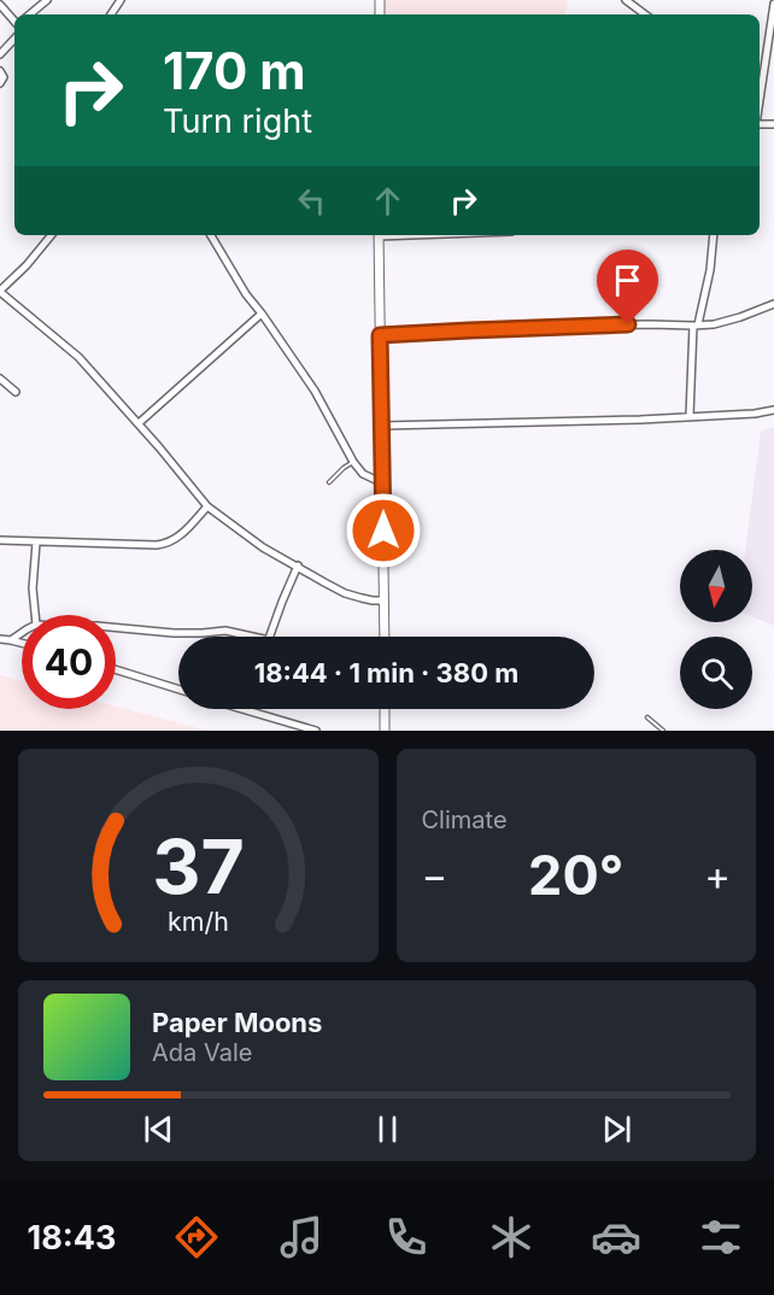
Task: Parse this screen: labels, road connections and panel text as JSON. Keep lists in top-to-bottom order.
{
  "north": "bottom",
  "page": {
    "turn": ["170 m", "Turn right"],
    "limit": "40",
    "trip": "18:44 · 1 min · 380 m",
    "tile": "Climate",
    "heat": ["−", "20°", "+"],
    "song": ["Paper Moons", "Ada Vale"],
    "tabs": "18:43",
    "gauge": ["37", "km/h"]
  }
}
